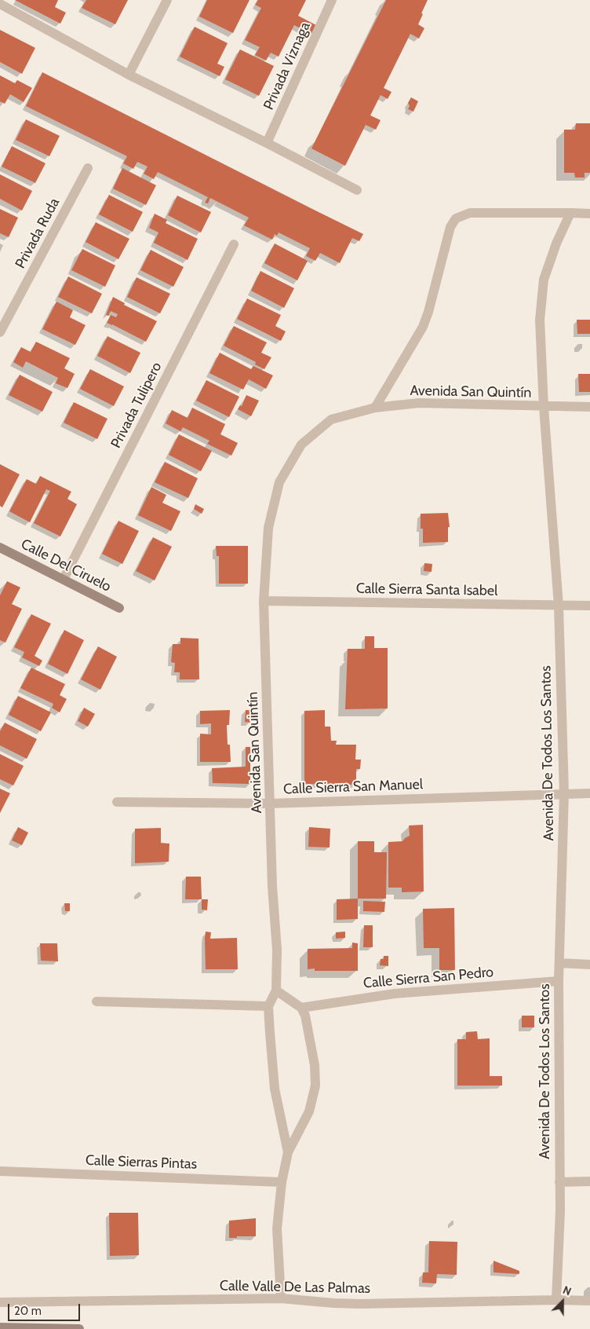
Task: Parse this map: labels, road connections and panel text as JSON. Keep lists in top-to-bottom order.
{
  "streets": {
    "street": [
      "Privada Viznaga",
      "Privada Ruda",
      "Avenida San Quintín",
      "Privada Tulipero",
      "Calle Del Ciruelo",
      "Calle Sierra Santa Isabel",
      "Avenida De Todos Los Santos",
      "Calle Sierra San Manuel",
      "Calle Sierra San Pedro",
      "Calle Sierras Pintas",
      "Calle Valle De Las Palmas"
    ]
  },
  "crossings": [
    ["Avenida San Quintín", "Calle Sierra Santa Isabel"],
    ["Avenida San Quintín", "Avenida De Todos Los Santos"],
    ["Avenida San Quintín", "Calle Sierra San Manuel"],
    ["Privada Tulipero", "Calle Del Ciruelo"],
    ["Calle Sierra Santa Isabel", "Avenida De Todos Los Santos"],
    ["Avenida De Todos Los Santos", "Calle Sierra San Manuel"],
    ["Avenida De Todos Los Santos", "Calle Sierra San Pedro"],
    ["Avenida De Todos Los Santos", "Calle Valle De Las Palmas"]
  ],
  "scale_bar": "20 m",
  "north": "top right"
}
